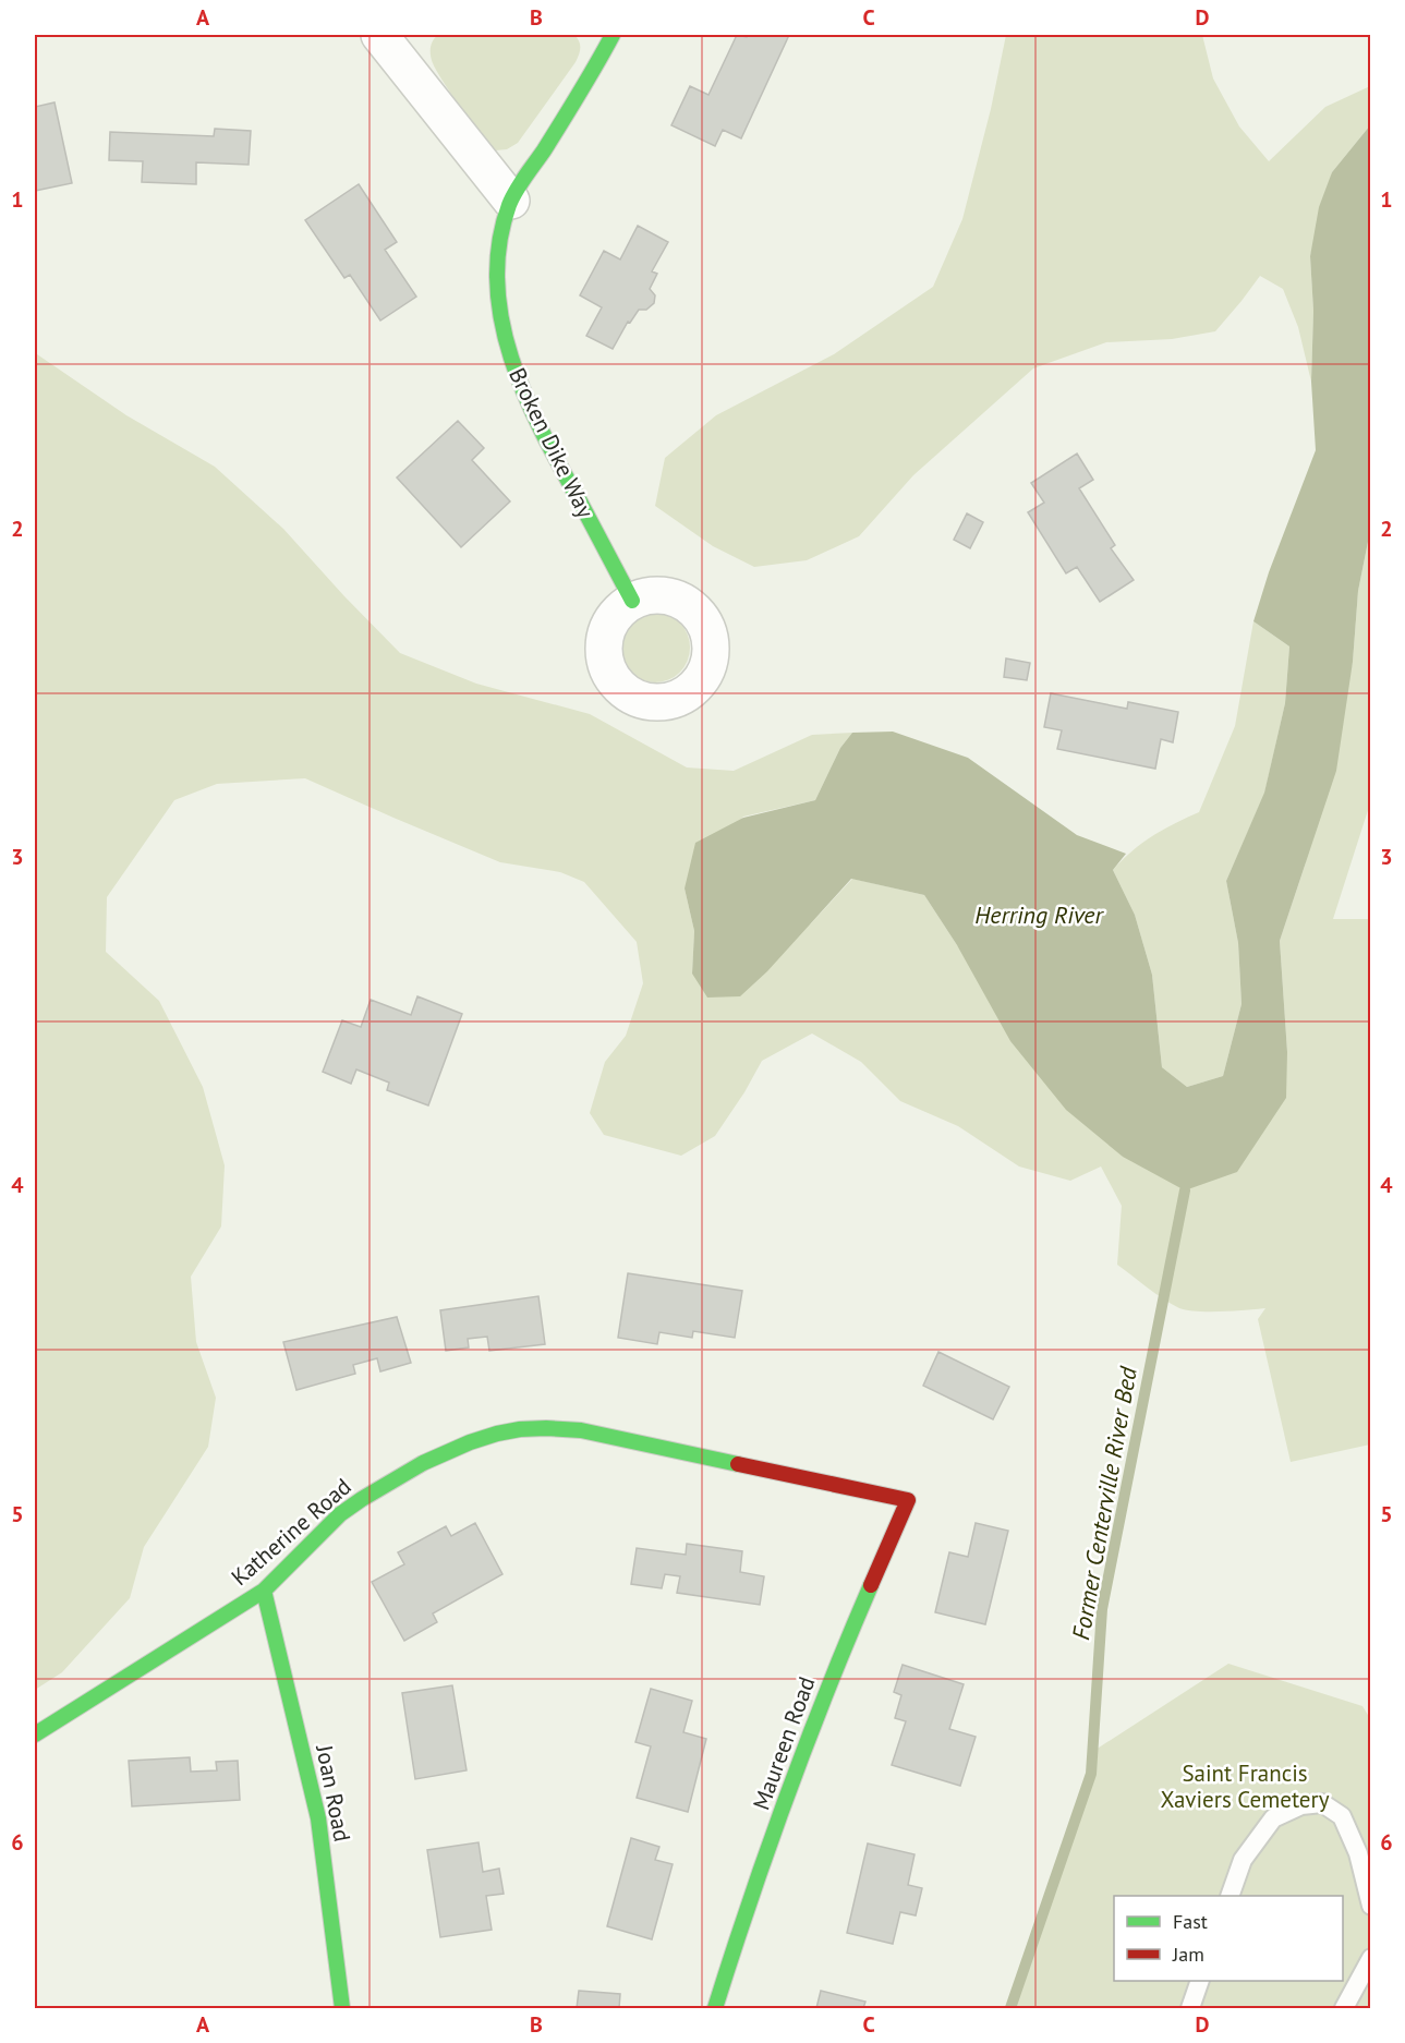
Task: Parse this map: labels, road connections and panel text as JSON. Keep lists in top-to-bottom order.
{
  "streets": {
    "street": [
      "Broken Dike Way",
      "Katherine Road",
      "Maureen Road",
      "Joan Road"
    ]
  },
  "crossings": [
    ["Katherine Road", "Maureen Road"],
    ["Katherine Road", "Joan Road"]
  ],
  "water": ["Herring River", "Former Centerville River Bed"],
  "parks": ["Saint Francis Xaviers Cemetery"],
  "legend": ["Fast", "Jam"],
  "grid": {
    "columns": [
      "A",
      "B",
      "C",
      "D"
    ],
    "rows": [
      "1",
      "2",
      "3",
      "4",
      "5",
      "6"
    ]
  }
}
